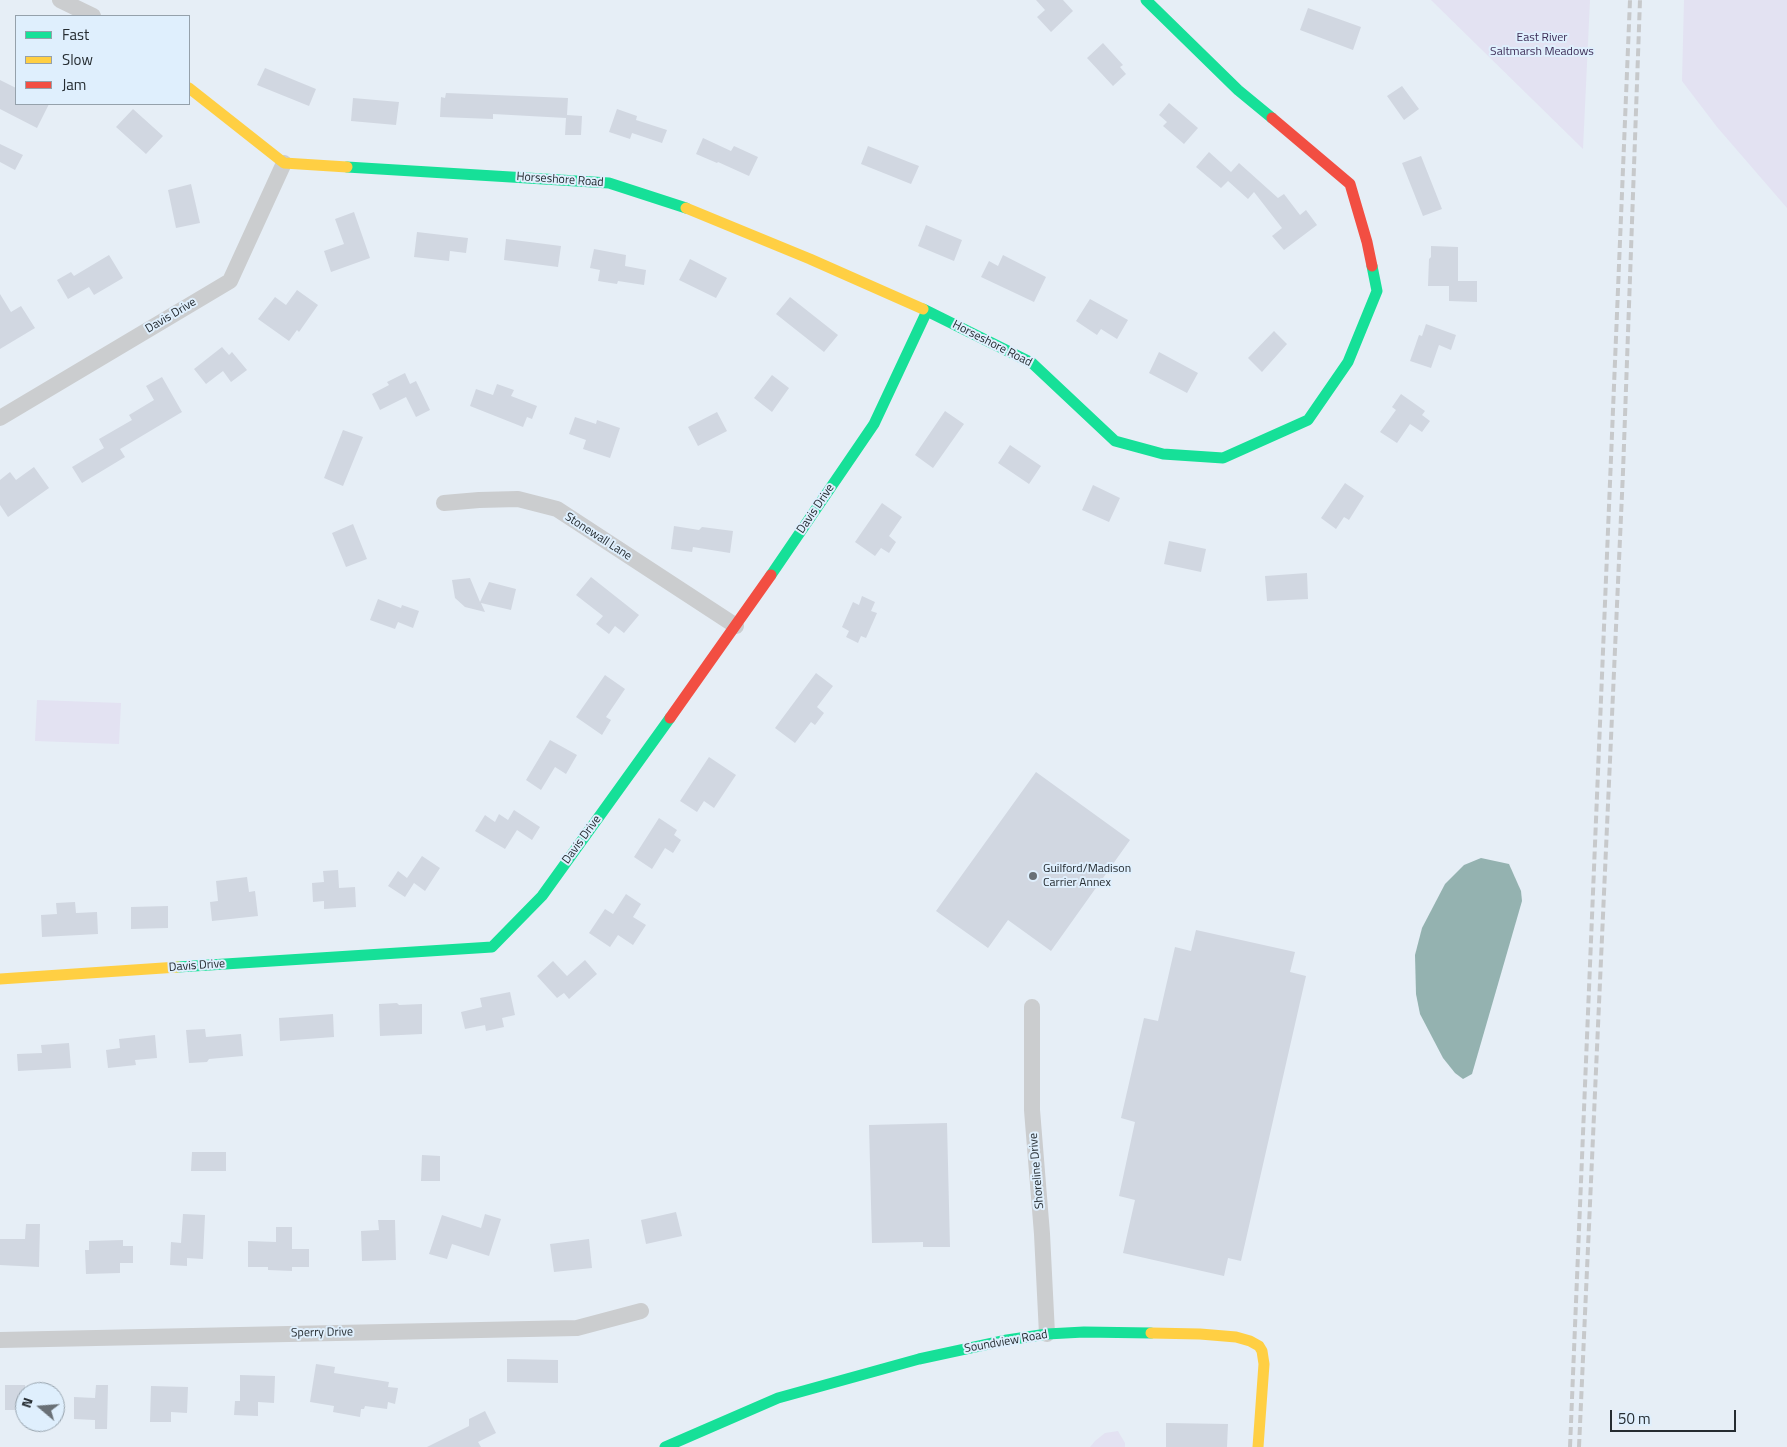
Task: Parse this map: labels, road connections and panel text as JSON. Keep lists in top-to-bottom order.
{
  "streets": {
    "street": [
      "Horseshore Road",
      "Davis Drive",
      "Stonewall Lane",
      "Shoreline Drive",
      "Sperry Drive",
      "Soundview Road"
    ]
  },
  "crossings": [
    ["Horseshore Road", "Davis Drive"],
    ["Davis Drive", "Stonewall Lane"],
    ["Shoreline Drive", "Soundview Road"]
  ],
  "parks": ["East River Saltmarsh Meadows"],
  "places": ["Guilford/Madison Carrier Annex"],
  "legend": ["Fast", "Slow", "Jam"],
  "scale_bar": "50 m",
  "north": "left"
}
